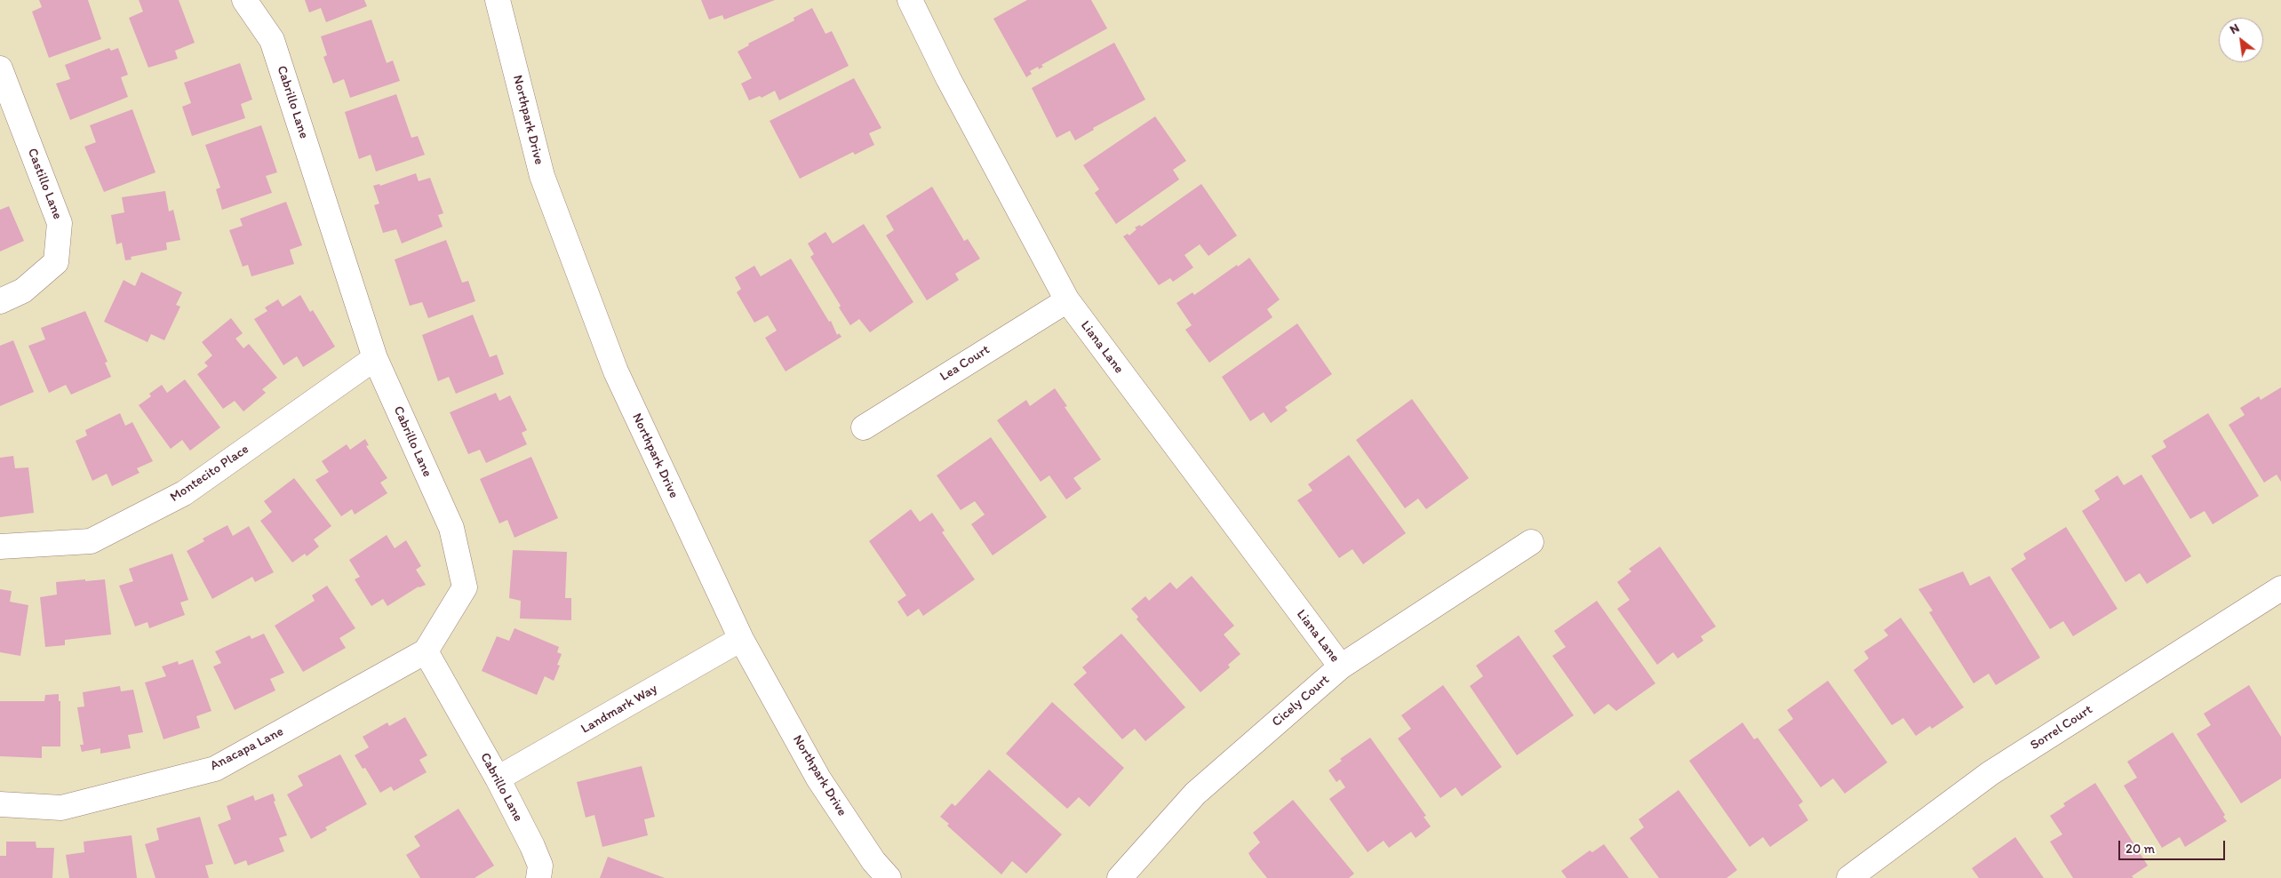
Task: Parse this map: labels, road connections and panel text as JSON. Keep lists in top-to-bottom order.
{
  "streets": {
    "street": [
      "Cabrillo Lane",
      "Northpark Drive",
      "Castillo Lane",
      "Liana Lane",
      "Lea Court",
      "Montecito Place",
      "Cicely Court",
      "Landmark Way",
      "Sorrel Court",
      "Anacapa Lane"
    ]
  },
  "crossings": [
    ["Cabrillo Lane", "Montecito Place"],
    ["Cabrillo Lane", "Landmark Way"],
    ["Cabrillo Lane", "Anacapa Lane"],
    ["Northpark Drive", "Landmark Way"],
    ["Liana Lane", "Lea Court"],
    ["Liana Lane", "Cicely Court"]
  ],
  "scale_bar": "20 m",
  "north": "top left"
}
